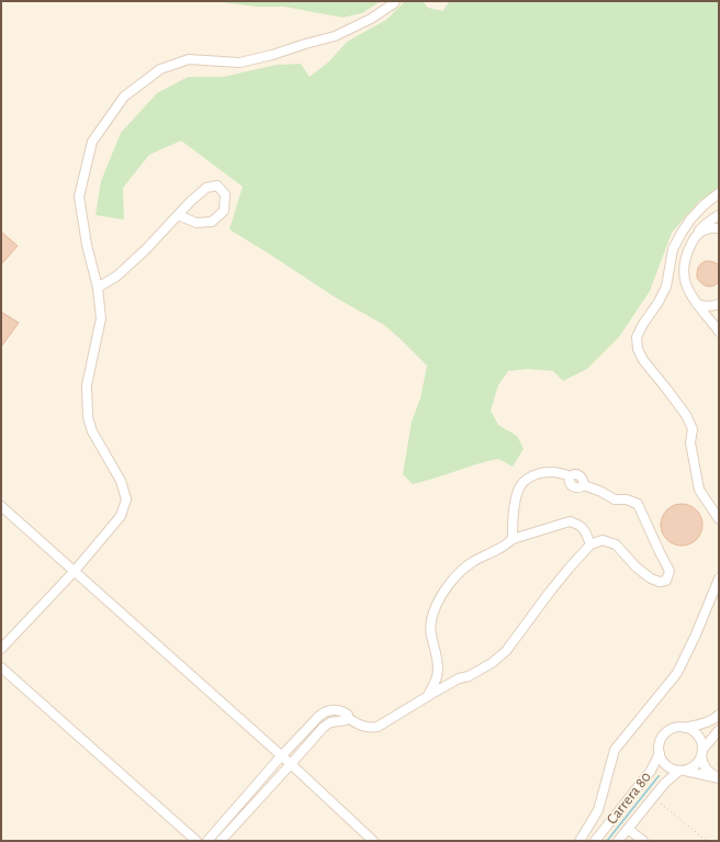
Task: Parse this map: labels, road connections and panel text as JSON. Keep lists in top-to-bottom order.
{
  "streets": {
    "street": ["Carrera 80"]
  }
}
